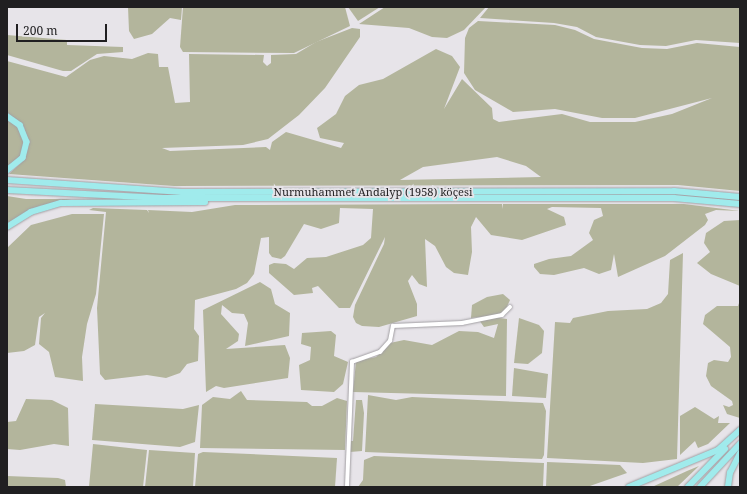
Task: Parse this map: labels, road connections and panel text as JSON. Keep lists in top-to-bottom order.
{
  "streets": {
    "main road": ["Nurmuhammet Andalyp (1958) köçesi"]
  },
  "scale_bar": "200 m"
}
